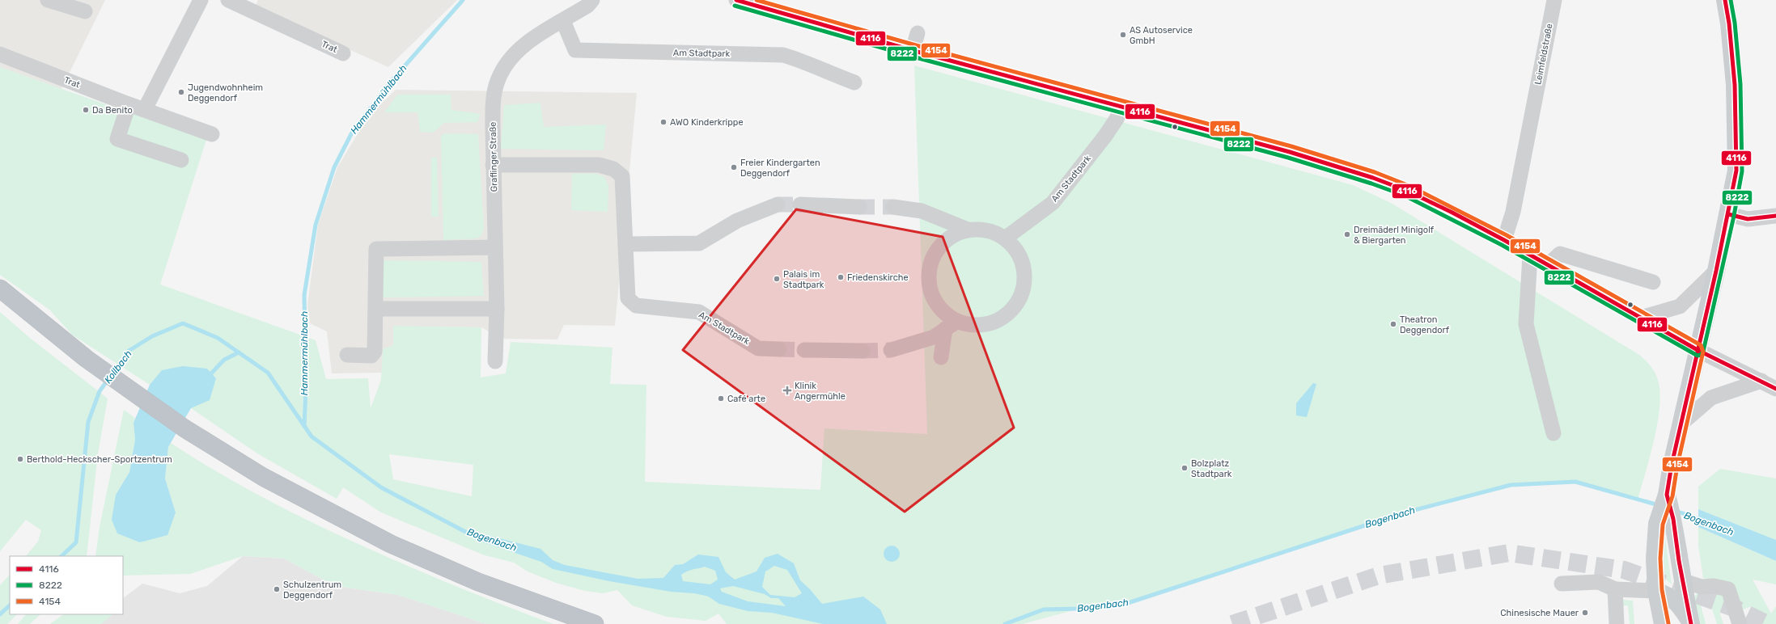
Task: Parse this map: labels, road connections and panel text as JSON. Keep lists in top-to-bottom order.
{
  "streets": {
    "street": [
      "Trat",
      "Am Stadtpark",
      "Leimfeldstraße",
      "Graflinger Straße"
    ]
  },
  "crossings": [
    ["Am Stadtpark", "Graflinger Straße"]
  ],
  "water": ["Hammermühlbach", "Kollbach", "Bogenbach"],
  "places": {
    "other": [
      "AS Autoservice GmbH",
      "Jugendwohnheim Deggendorf",
      "Da Benito",
      "AWO Kinderkrippe",
      "Freier Kindergarten Deggendorf",
      "Dreimäderl Minigolf & Biergarten",
      "Friedenskirche",
      "Palais im Stadtpark",
      "Theatron Deggendorf",
      "Café arte",
      "Berthold-Heckscher-Sportzentrum",
      "Bolzplatz Stadtpark",
      "Schulzentrum Deggendorf",
      "Chinesische Mauer"
    ],
    "health": ["Klinik Angermühle"]
  },
  "lines": ["transit line 4116", "transit line 8222", "transit line 4154"],
  "legend": ["4116", "8222", "4154"]
}
